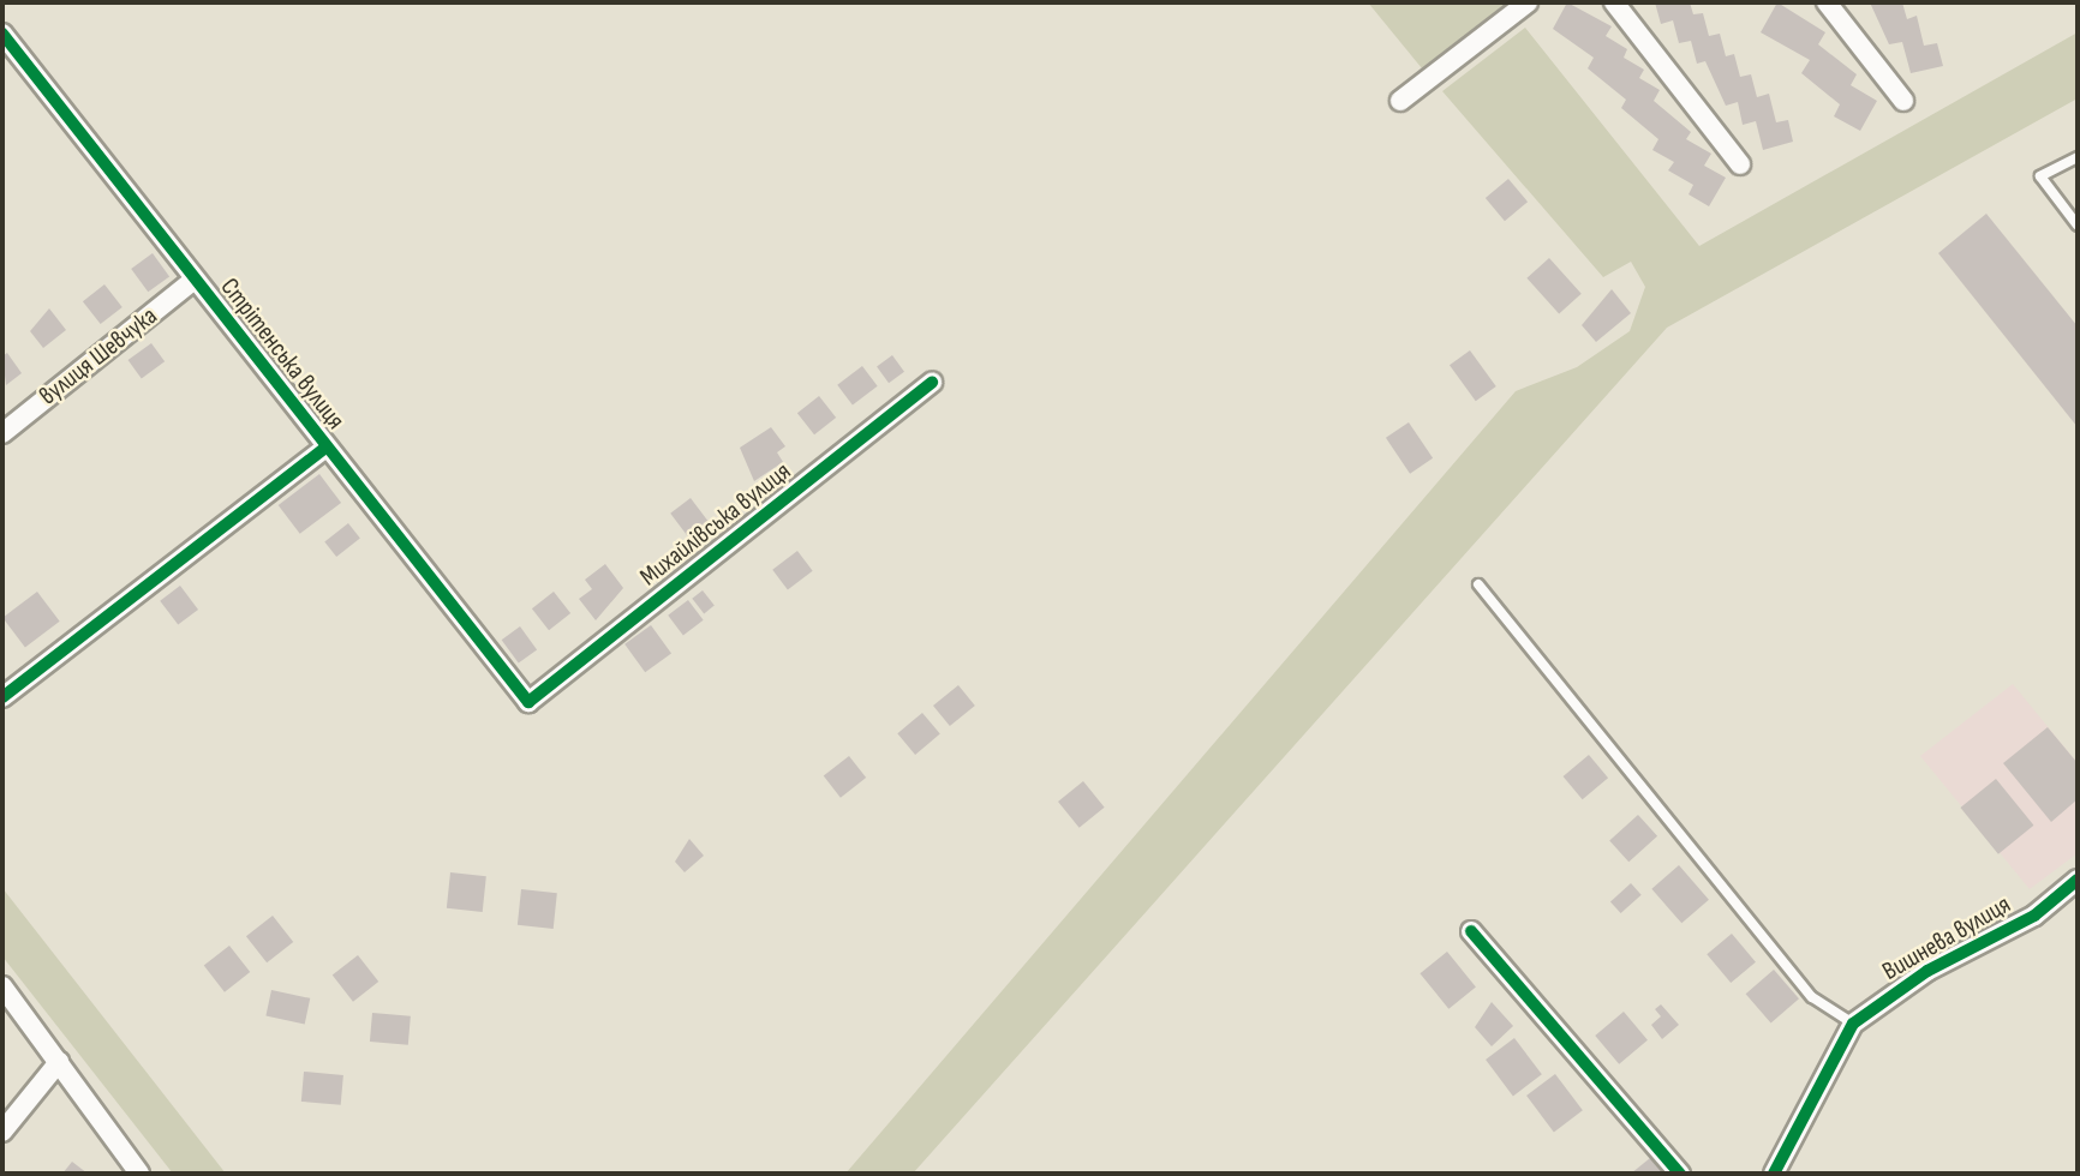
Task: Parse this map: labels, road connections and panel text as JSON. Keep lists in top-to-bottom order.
{
  "streets": {
    "street": [
      "Стрітенська вулиця",
      "вулиця Шевчука",
      "Михайлівська вулиця",
      "Вишнева вулиця"
    ]
  },
  "crossings": [
    ["Стрітенська вулиця", "вулиця Шевчука"],
    ["Стрітенська вулиця", "Михайлівська вулиця"]
  ]
}
